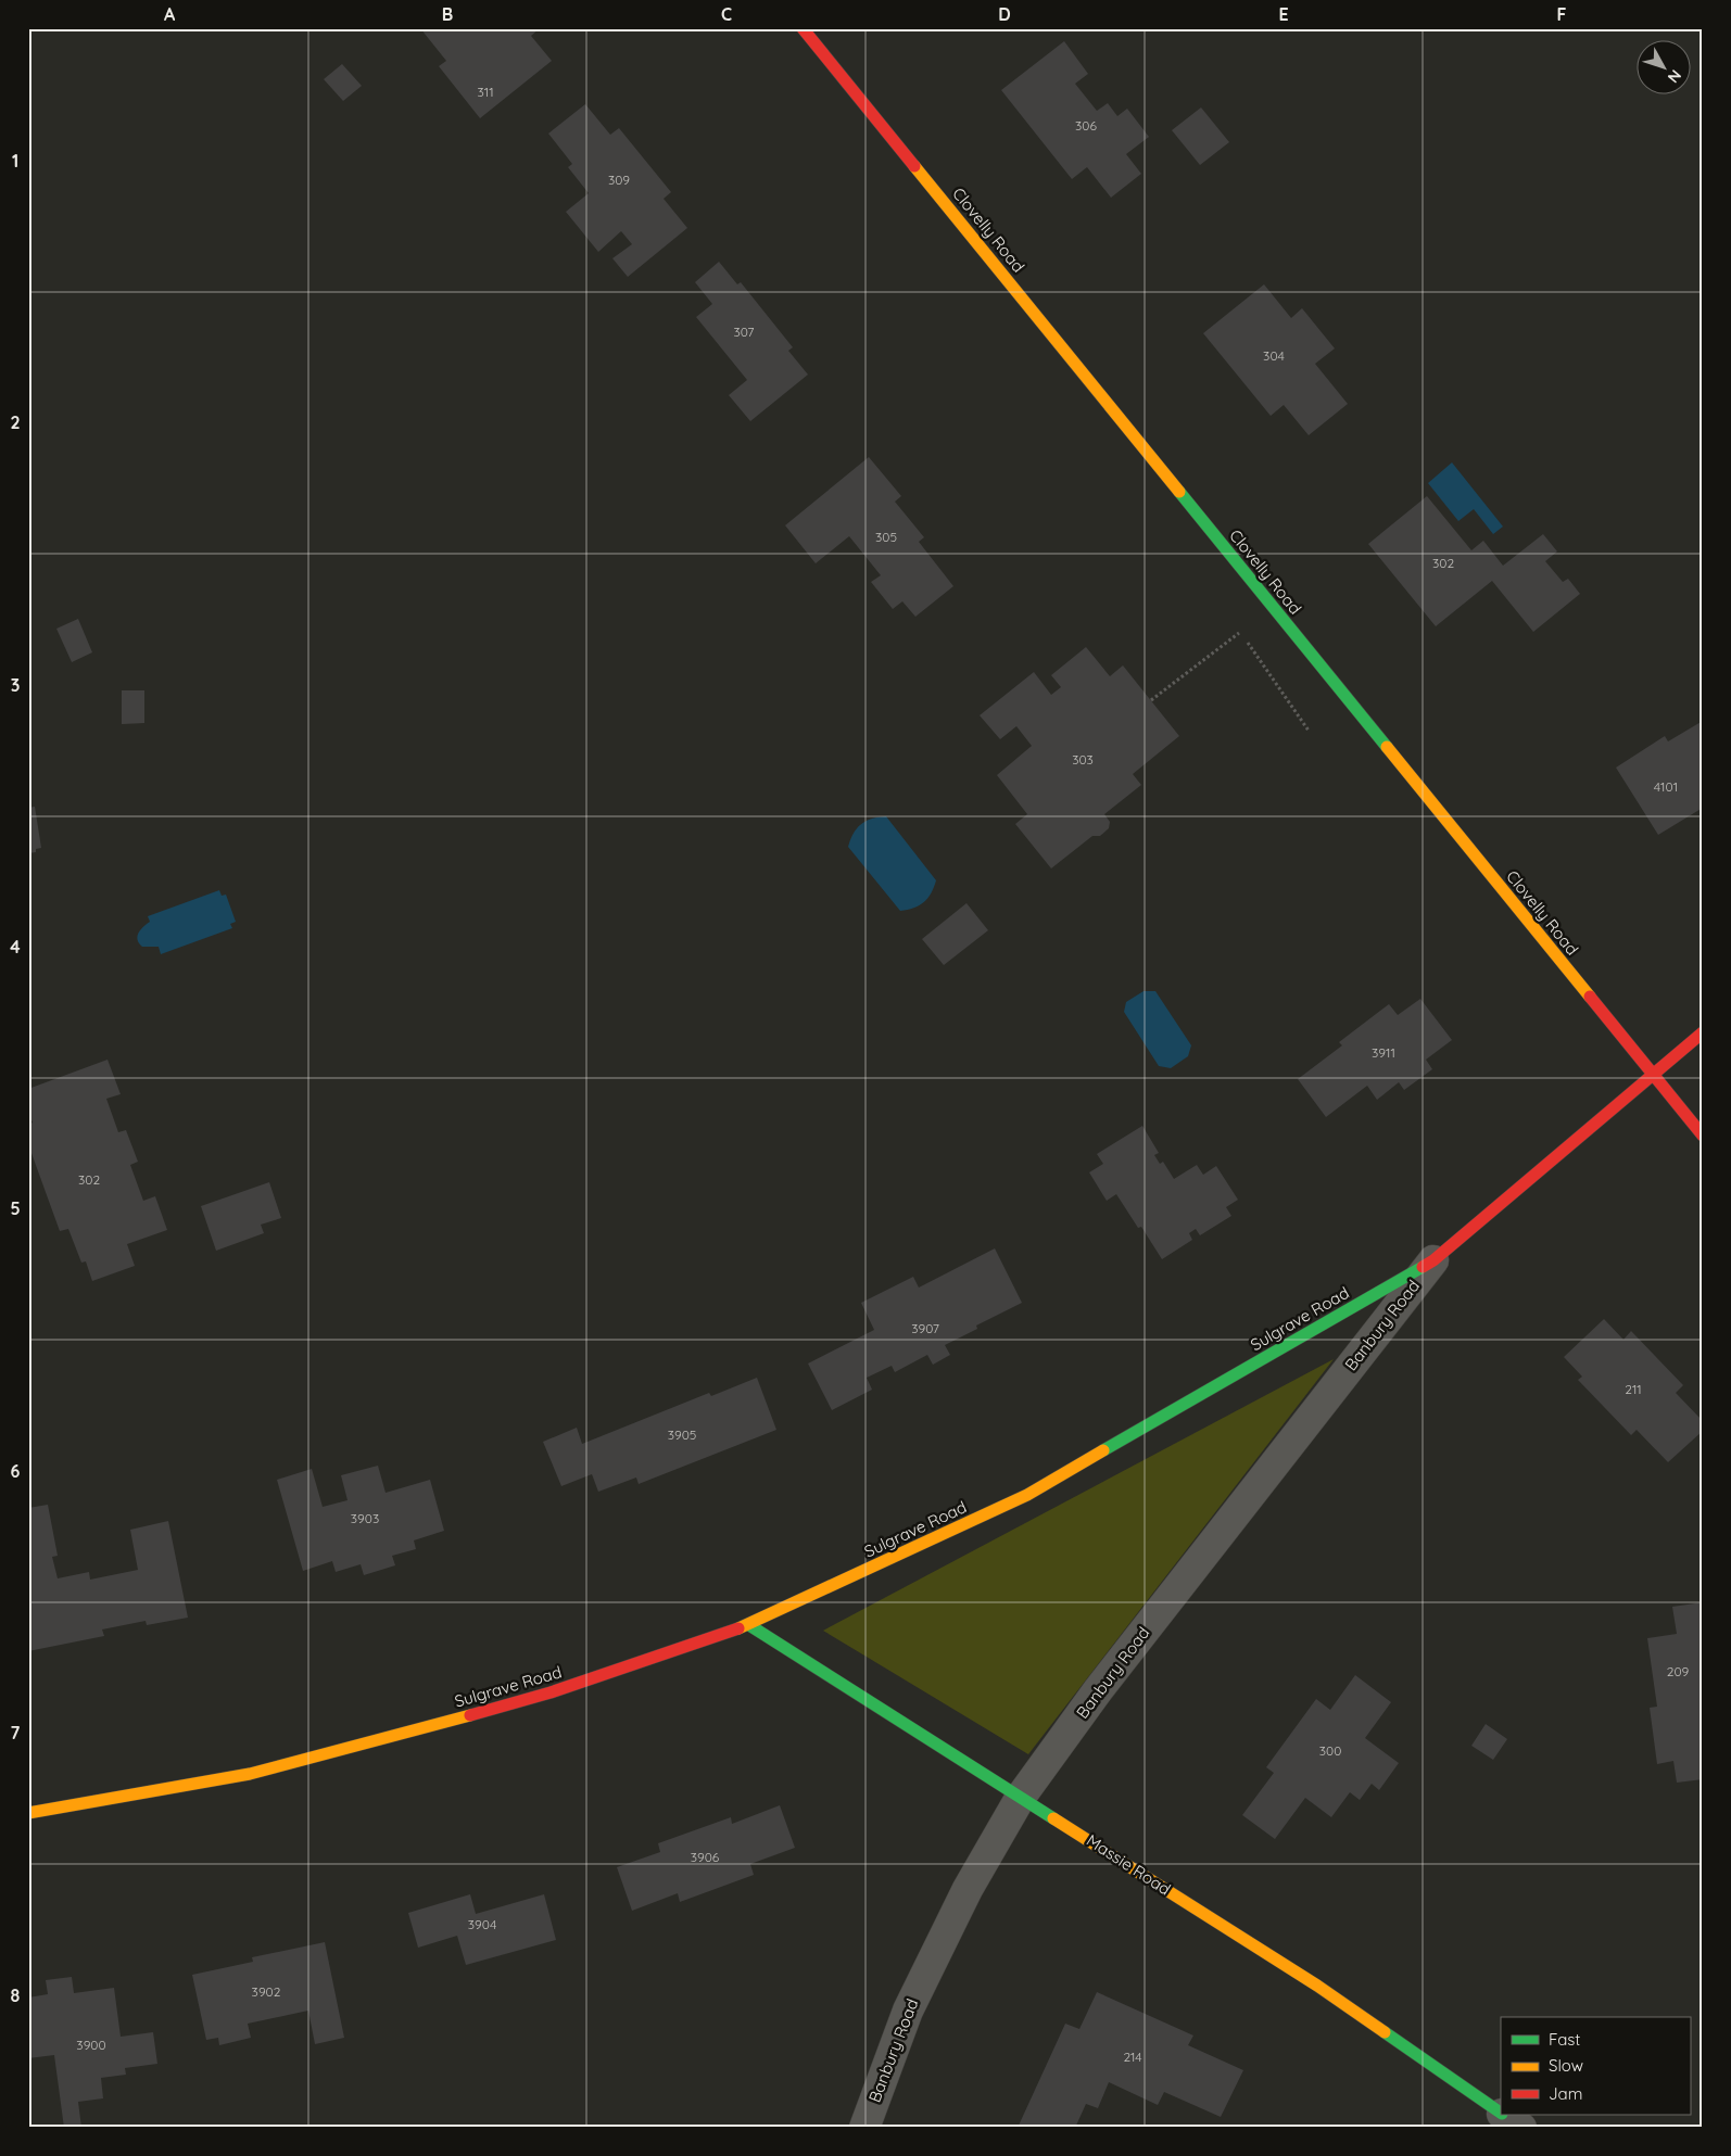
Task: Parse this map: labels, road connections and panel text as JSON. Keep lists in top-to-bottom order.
{
  "streets": {
    "street": [
      "Clovelly Road",
      "Sulgrave Road",
      "Banbury Road",
      "Massie Road"
    ]
  },
  "crossings": [
    ["Clovelly Road", "Sulgrave Road"],
    ["Sulgrave Road", "Banbury Road"],
    ["Sulgrave Road", "Massie Road"],
    ["Banbury Road", "Massie Road"]
  ],
  "house_numbers": [
    "311",
    "306",
    "309",
    "307",
    "304",
    "305",
    "302",
    "303",
    "4101",
    "3911",
    "302",
    "3907",
    "211",
    "3905",
    "3903",
    "209",
    "300",
    "3906",
    "3904",
    "3902",
    "3900",
    "214"
  ],
  "legend": ["Fast", "Slow", "Jam"],
  "north": "bottom right",
  "grid": {
    "columns": [
      "A",
      "B",
      "C",
      "D",
      "E",
      "F"
    ],
    "rows": [
      "1",
      "2",
      "3",
      "4",
      "5",
      "6",
      "7",
      "8"
    ]
  }
}
